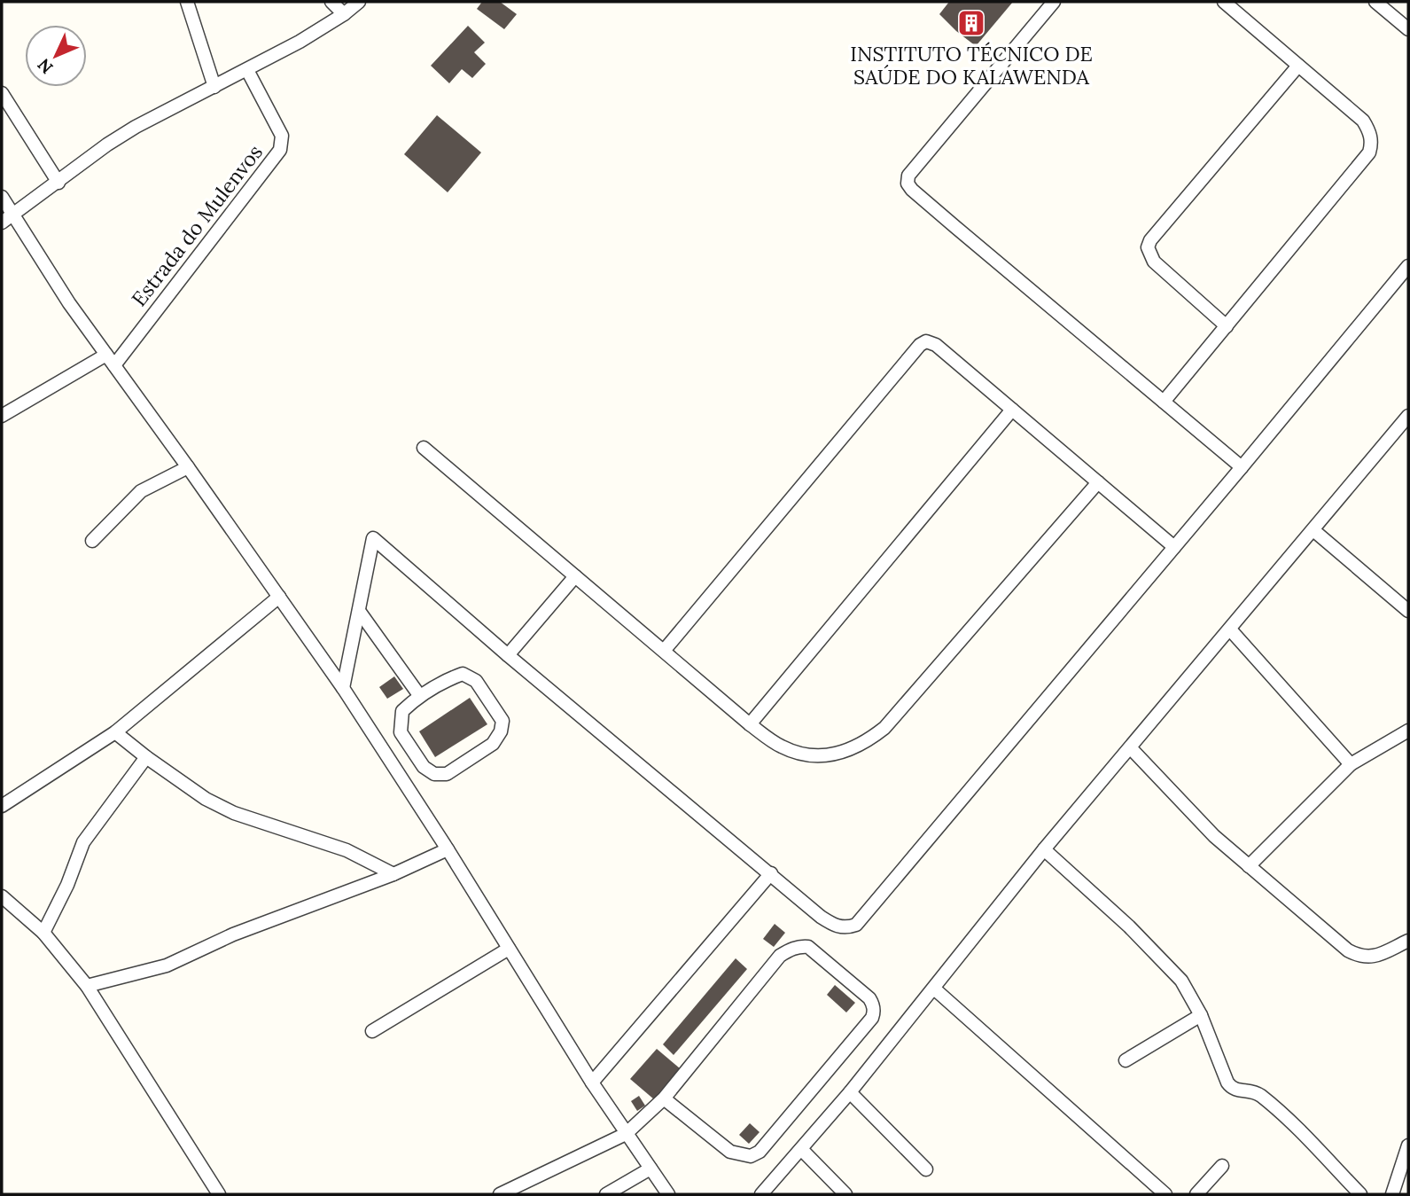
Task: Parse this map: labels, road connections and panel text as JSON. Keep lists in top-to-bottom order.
{
  "streets": {
    "street": ["Estrada do Mulenvos"]
  },
  "places": {
    "building": ["INSTITUTO TÉCNICO DE SAÚDE DO KALAWENDA"]
  },
  "north": "bottom left"
}
